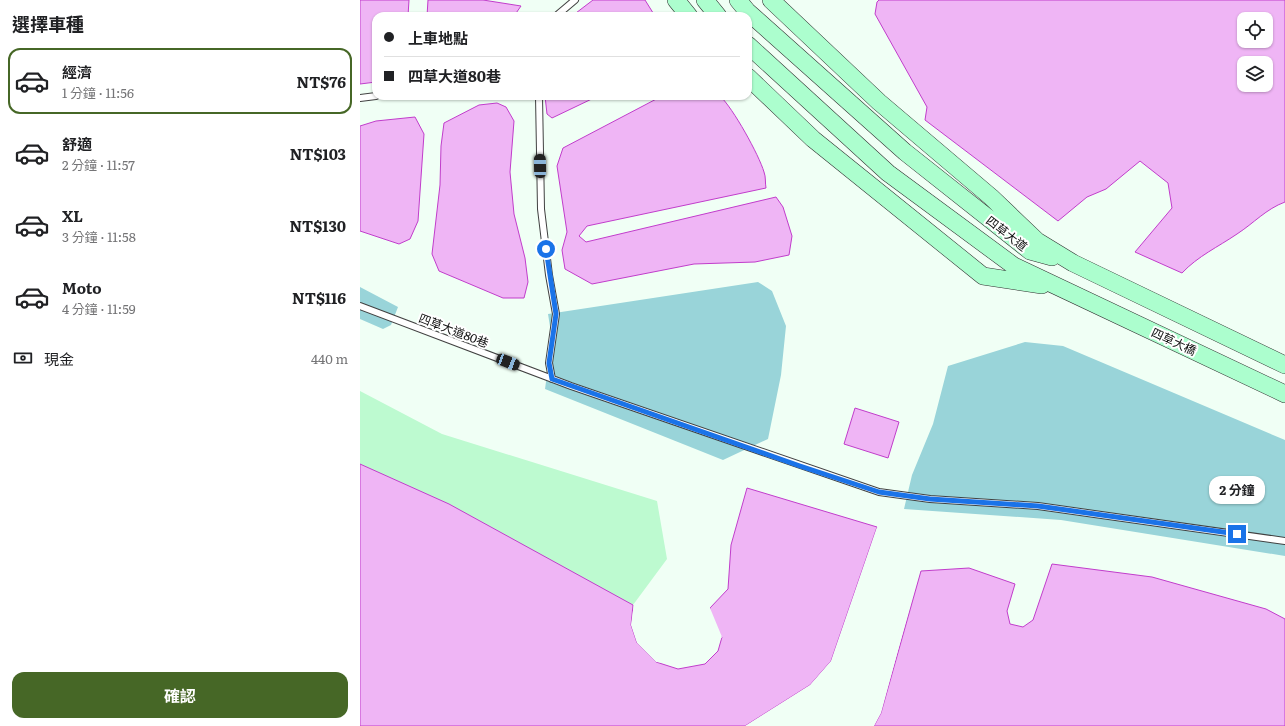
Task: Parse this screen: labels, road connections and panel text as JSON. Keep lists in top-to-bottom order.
{
  "streets": {
    "street": ["四草大道", "四草大橋"],
    "lane": ["四草大道80巷"]
  },
  "crossings": [
    ["四草大道", "四草大橋"]
  ],
  "page": {
    "heading": "選擇車種",
    "banner": ["上車地點", "四草大道80巷"],
    "list": [
      {
        "name": "經濟",
        "note": "1 分鐘 · 11:56",
        "value": "NT$76"
      },
      {
        "name": "舒適",
        "note": "2 分鐘 · 11:57",
        "value": "NT$103"
      },
      {
        "name": "XL",
        "note": "3 分鐘 · 11:58",
        "value": "NT$130"
      },
      {
        "name": "Moto",
        "note": "4 分鐘 · 11:59",
        "value": "NT$116"
      }
    ],
    "pay": ["現金", "440 m"],
    "bubble": "2 分鐘",
    "buttons": "確認"
  }
}
